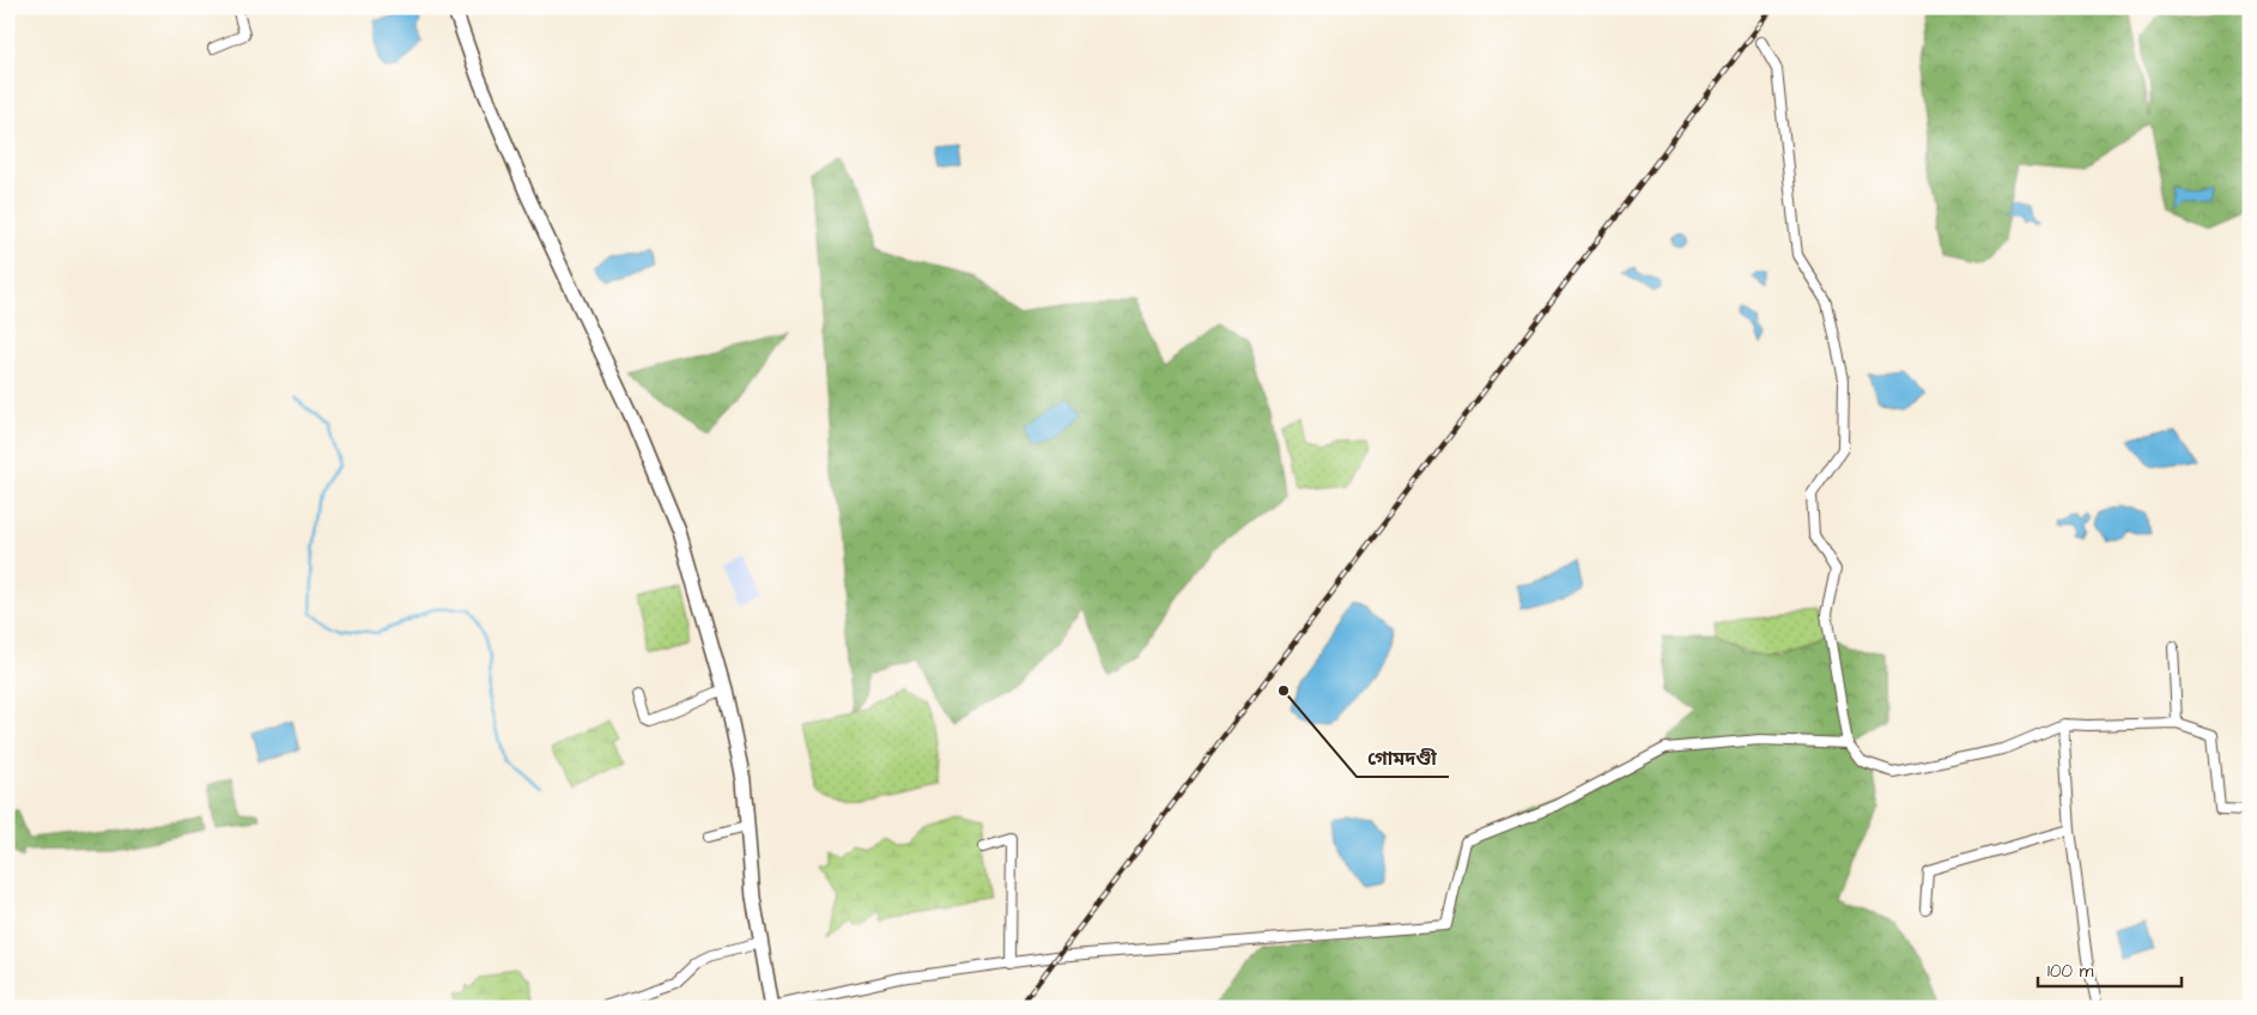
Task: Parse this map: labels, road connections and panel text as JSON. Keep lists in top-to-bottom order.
{
  "places": ["গোমদণ্ডী"],
  "scale_bar": "100 m"
}
